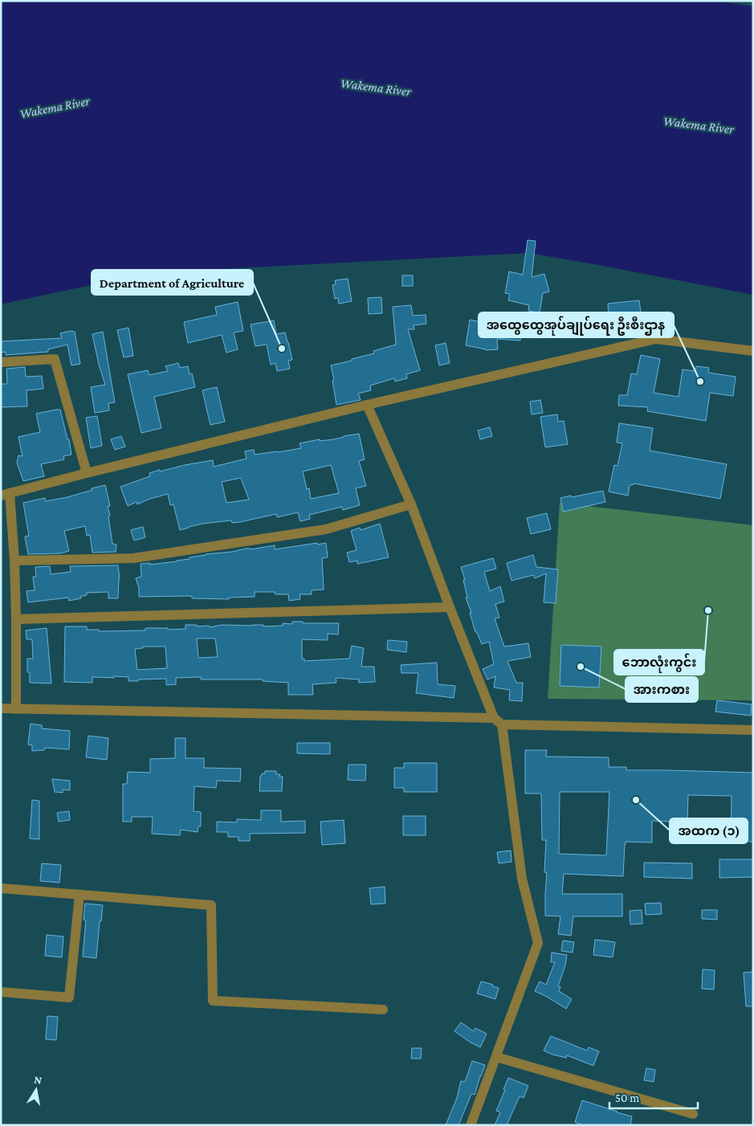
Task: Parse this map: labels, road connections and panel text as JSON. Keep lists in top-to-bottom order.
{
  "water": ["Wakema River"],
  "places": [
    "Department of Agriculture",
    "အထွေထွေအုပ်ချုပ်ရေး ဦးစီးဌာန",
    "ဘောလုံးကွင်း",
    "အားကစား",
    "အထက (၁)"
  ],
  "scale_bar": "50 m",
  "north": "top"
}
